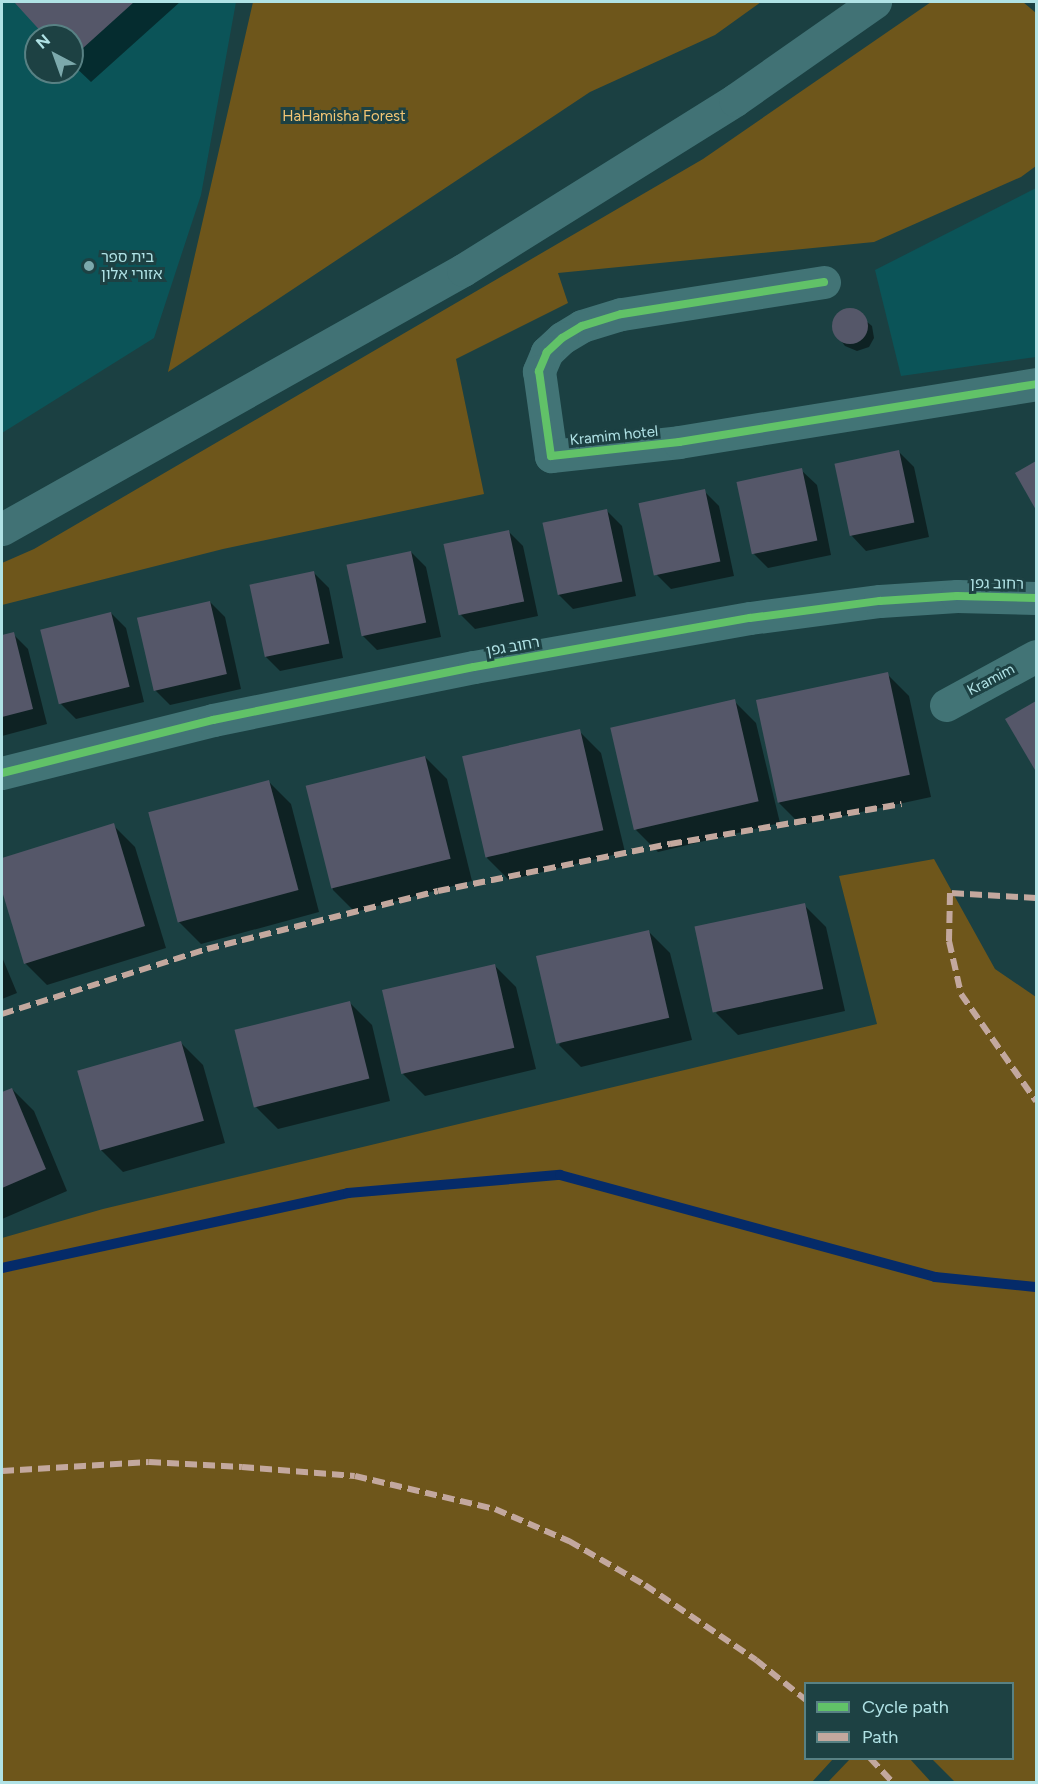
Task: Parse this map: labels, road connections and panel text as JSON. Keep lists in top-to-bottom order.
{
  "streets": {
    "street": ["Kramim hotel", "רחוב גפן", "Kramim"]
  },
  "parks": ["HaHamisha Forest"],
  "places": ["בית ספר אזורי אלון"],
  "legend": ["Cycle path", "Path"],
  "north": "top left"
}
